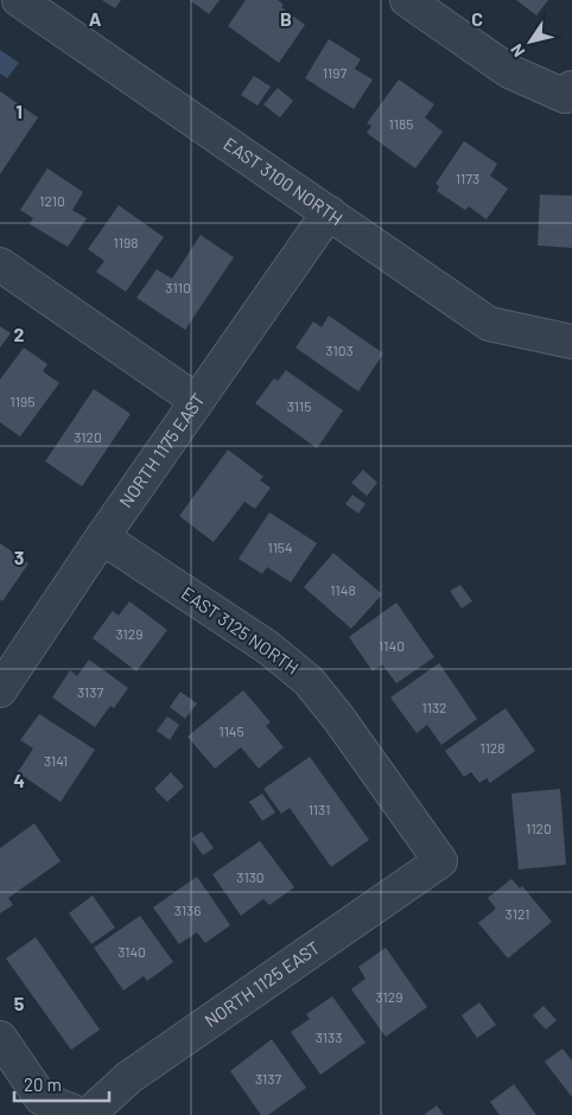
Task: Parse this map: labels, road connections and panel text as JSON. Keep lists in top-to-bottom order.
{
  "streets": {
    "street": [
      "EAST 3100 NORTH",
      "NORTH 1175 EAST",
      "EAST 3125 NORTH",
      "NORTH 1125 EAST"
    ]
  },
  "crossings": [
    ["EAST 3100 NORTH", "NORTH 1175 EAST"],
    ["NORTH 1175 EAST", "EAST 3125 NORTH"],
    ["EAST 3125 NORTH", "NORTH 1125 EAST"]
  ],
  "house_numbers": [
    "1197",
    "1185",
    "1173",
    "1210",
    "1198",
    "3110",
    "3103",
    "1195",
    "3115",
    "3120",
    "1154",
    "1148",
    "3129",
    "1140",
    "3137",
    "1132",
    "1145",
    "1128",
    "3141",
    "1131",
    "1120",
    "3130",
    "3136",
    "3121",
    "3140",
    "3129",
    "3133",
    "3137"
  ],
  "scale_bar": "20 m",
  "north": "bottom left",
  "grid": {
    "columns": ["A", "B", "C"],
    "rows": [
      "1",
      "2",
      "3",
      "4",
      "5"
    ]
  }
}
